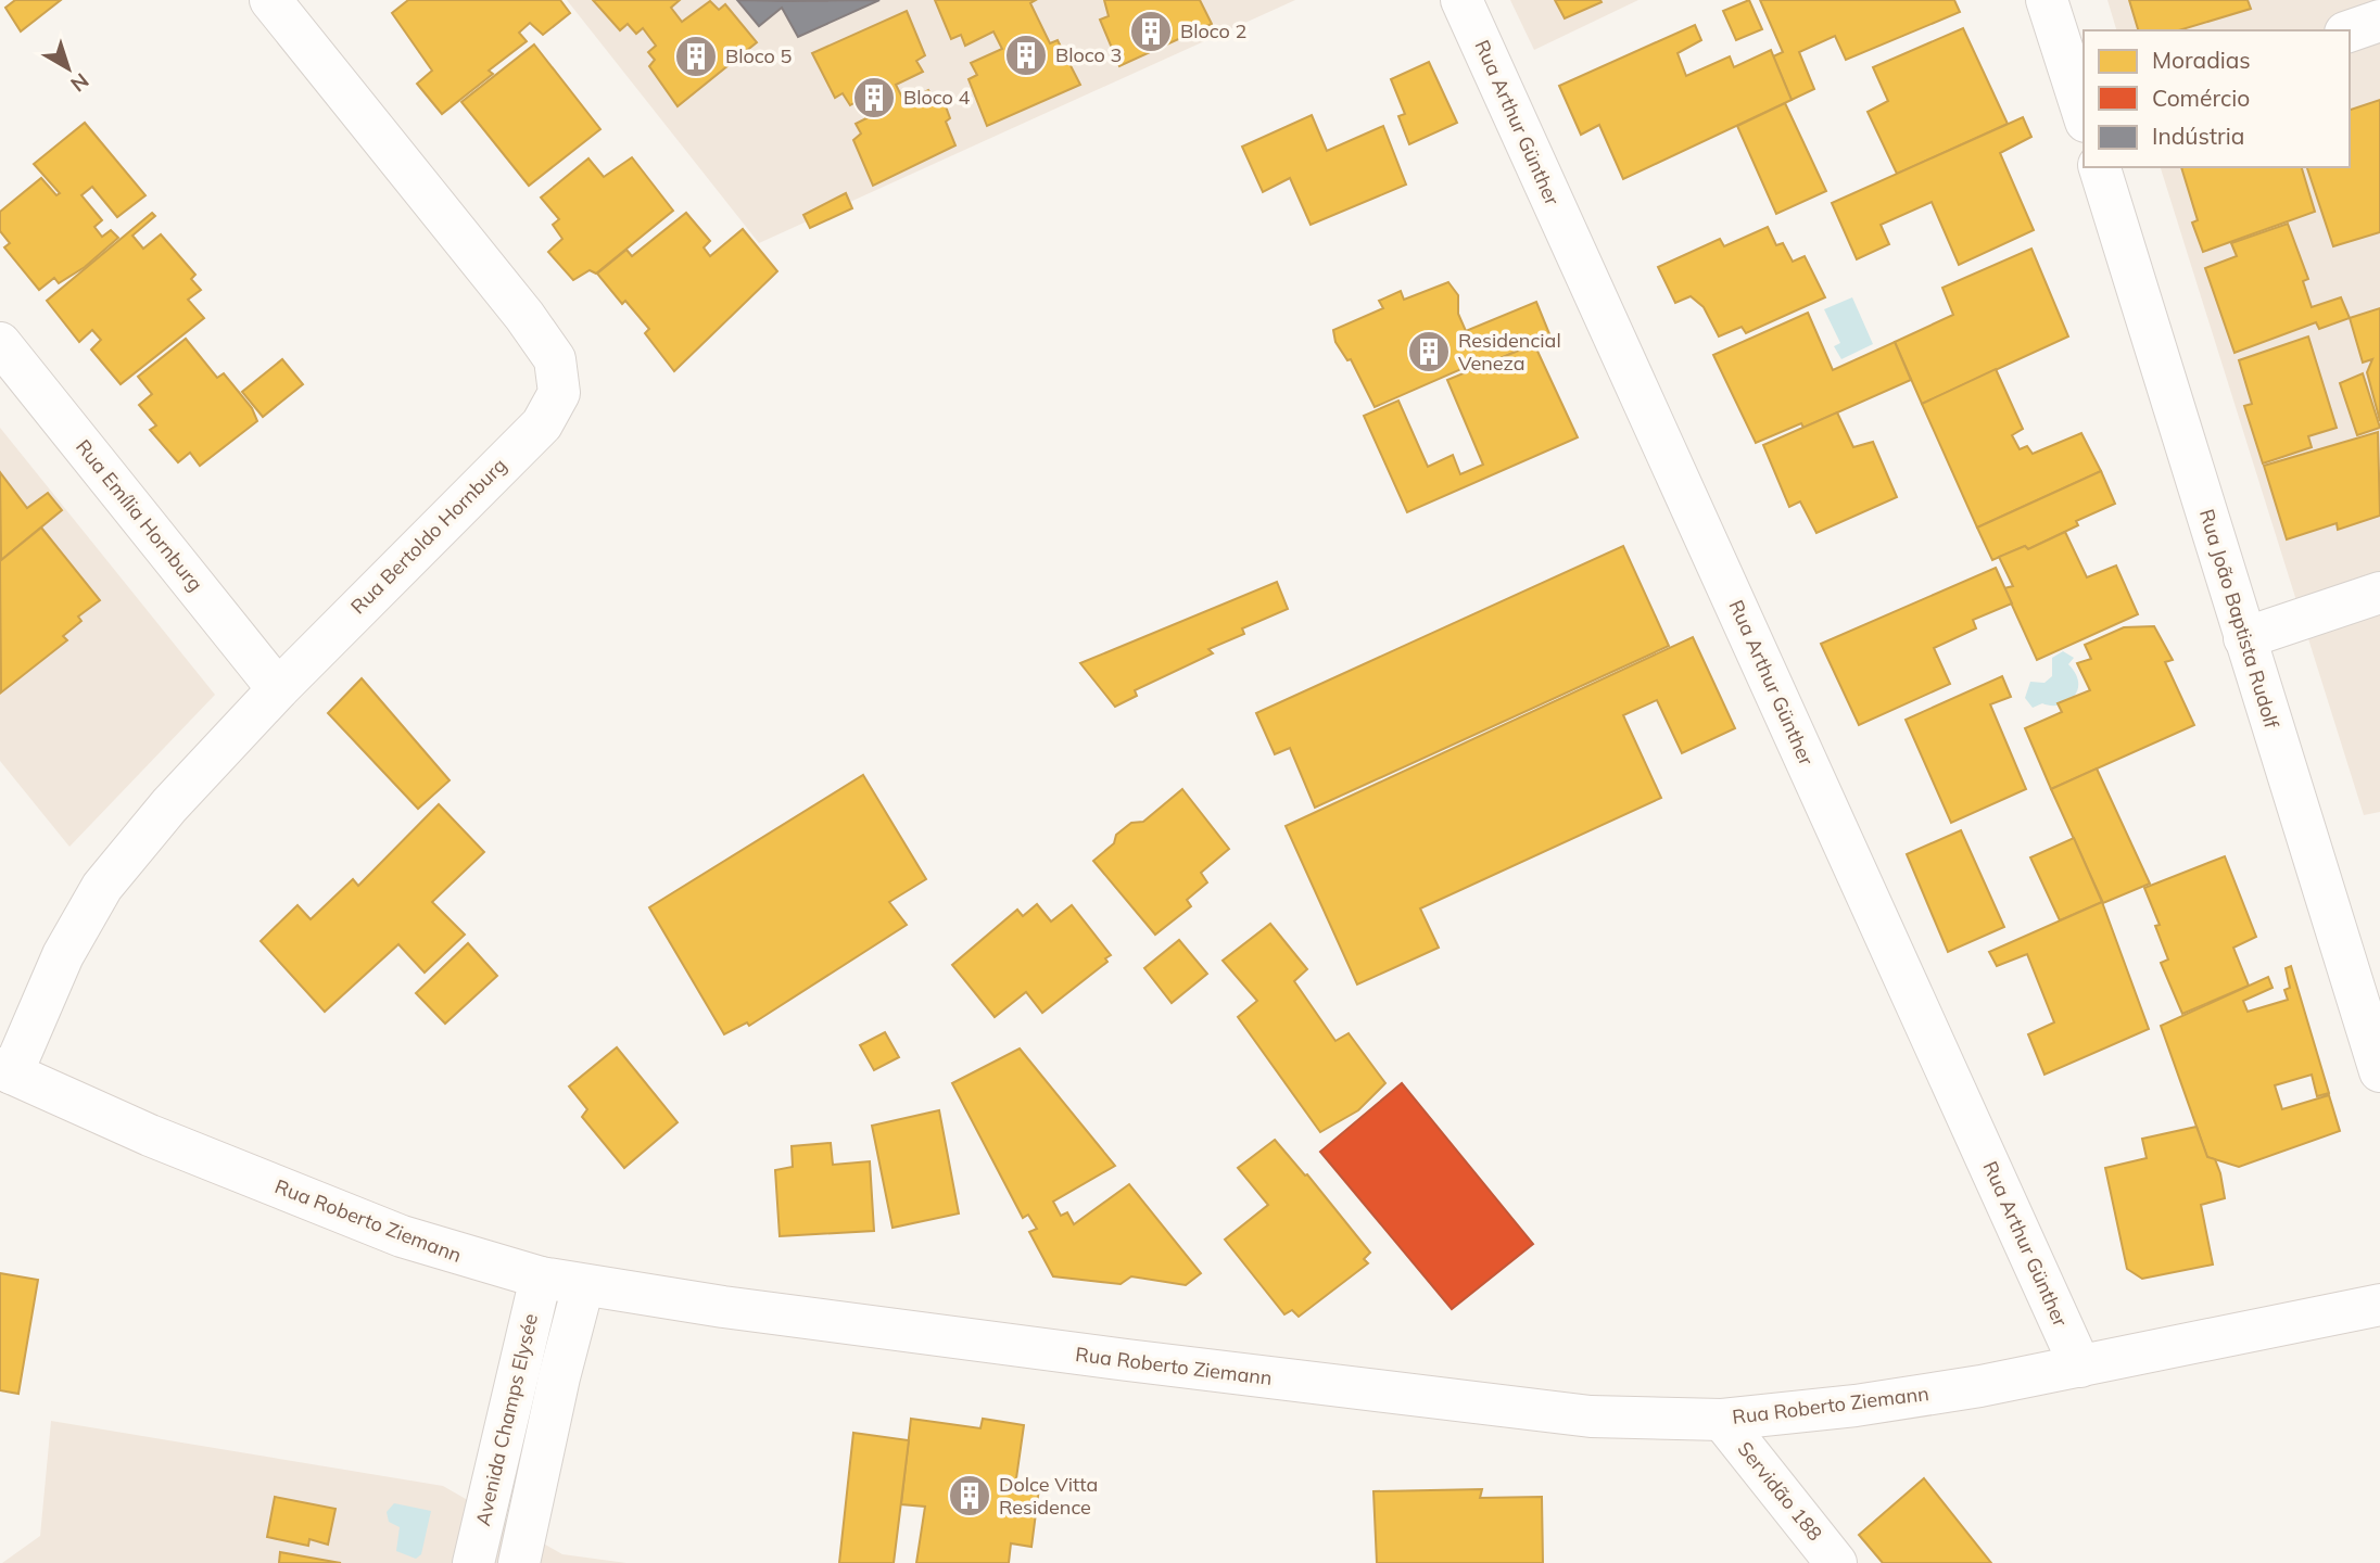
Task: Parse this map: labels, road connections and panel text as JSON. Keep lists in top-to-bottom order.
{
  "streets": {
    "street": [
      "Rua Arthur Günther",
      "Rua Emília Hornburg",
      "Rua Bertoldo Hornburg",
      "Rua João Baptista Rudolf",
      "Rua Roberto Ziemann",
      "Avenida Champs Elysée",
      "Servidão 188"
    ]
  },
  "crossings": [
    ["Rua Arthur Günther", "Rua Roberto Ziemann"],
    ["Rua Emília Hornburg", "Rua Bertoldo Hornburg"],
    ["Rua Bertoldo Hornburg", "Rua Roberto Ziemann"],
    ["Rua Roberto Ziemann", "Avenida Champs Elysée"],
    ["Rua Roberto Ziemann", "Servidão 188"]
  ],
  "places": {
    "building": [
      "Bloco 2",
      "Bloco 3",
      "Bloco 5",
      "Bloco 4",
      "Residencial Veneza",
      "Dolce Vitta Residence"
    ]
  },
  "legend": ["Moradias", "Comércio", "Indústria"],
  "north": "bottom right"
}
